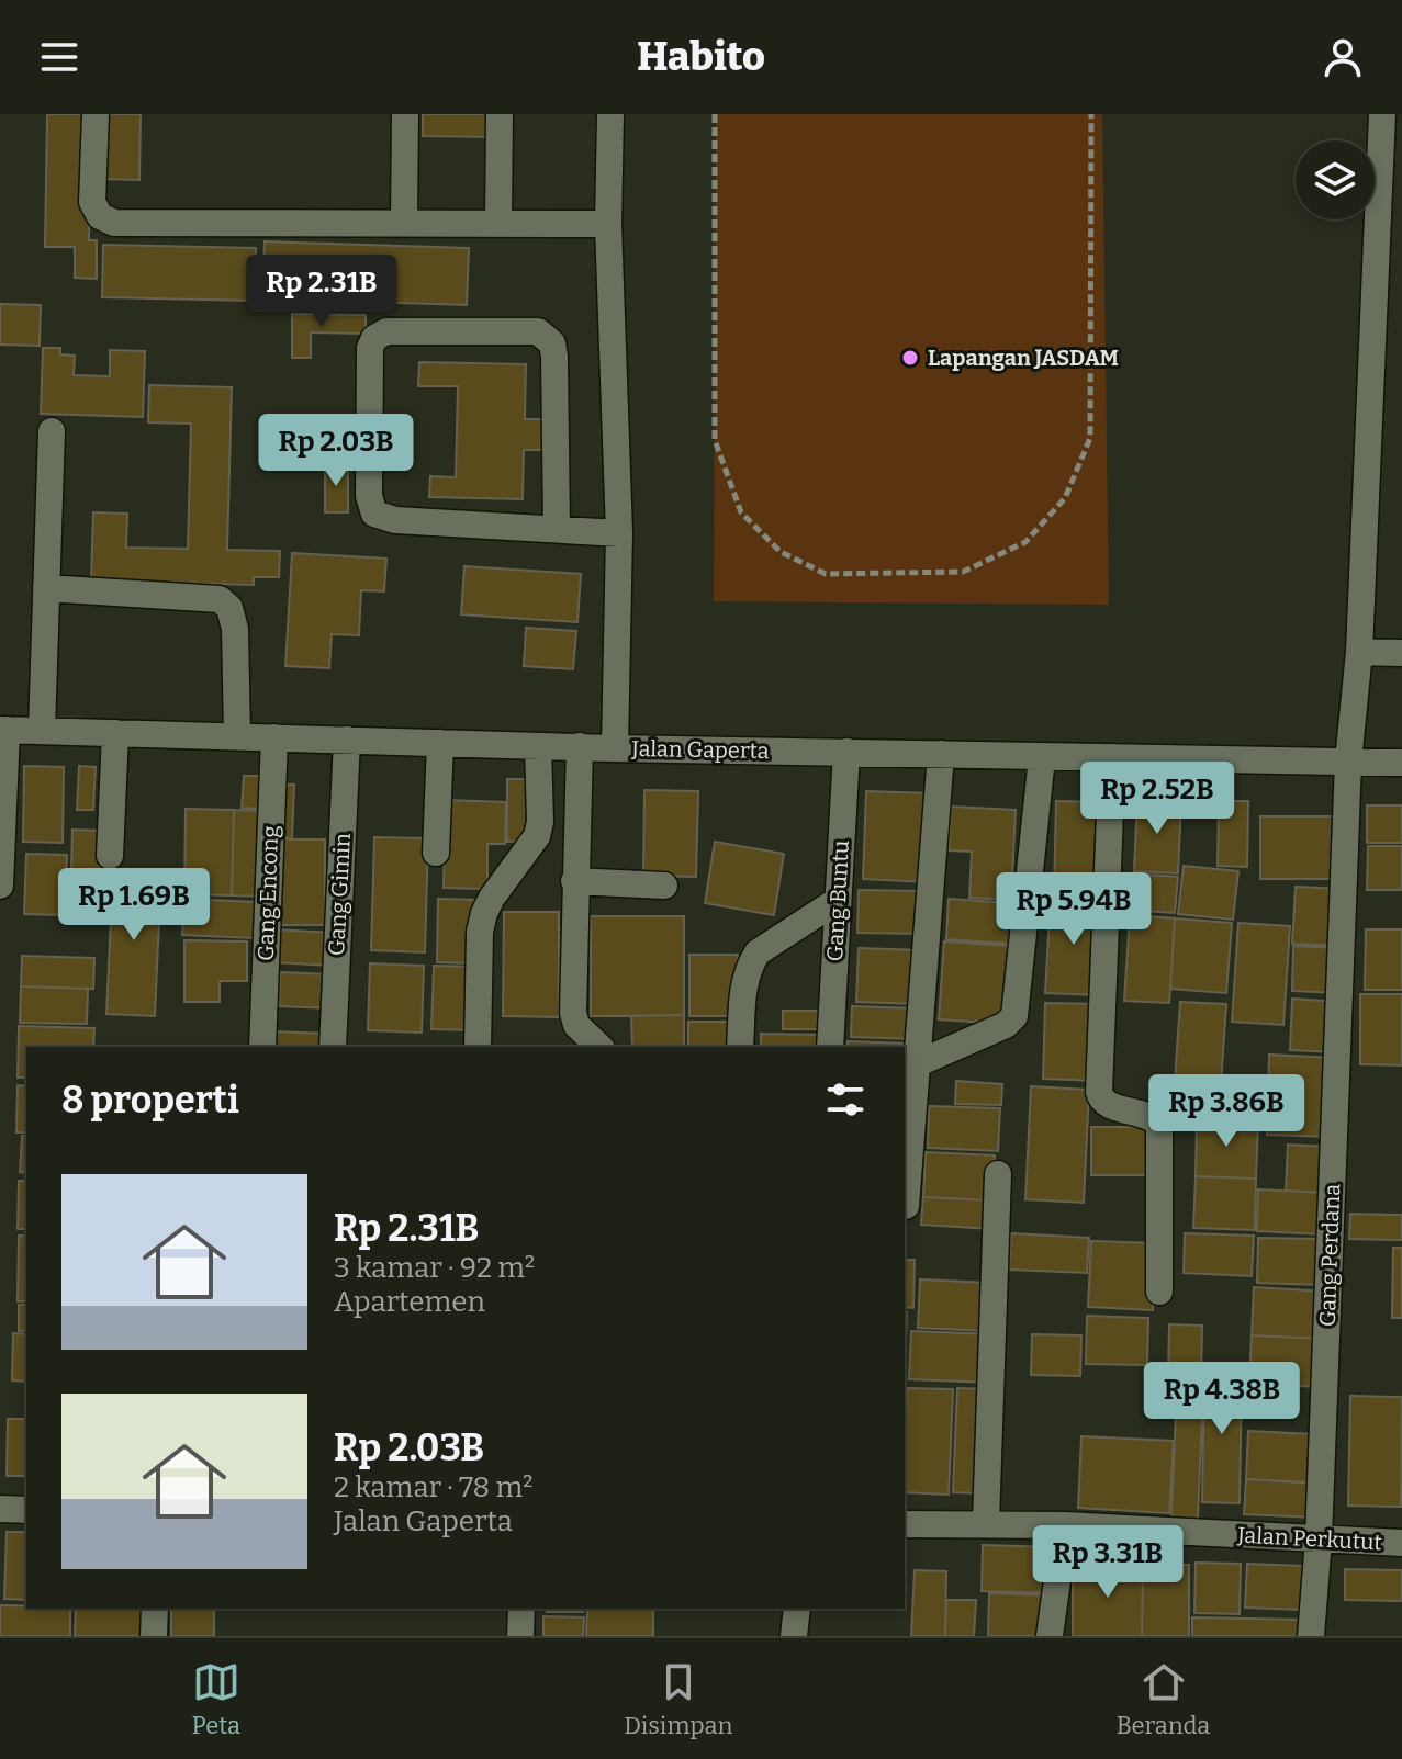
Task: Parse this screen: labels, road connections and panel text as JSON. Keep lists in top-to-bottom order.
{
  "streets": {
    "street": [
      "Jalan Gaperta",
      "Gang Encong",
      "Gang Gimin",
      "Gang Buntu",
      "Gang Perdana",
      "Jalan Perkutut"
    ]
  },
  "crossings": [
    ["Jalan Gaperta", "Gang Encong"],
    ["Jalan Gaperta", "Gang Gimin"],
    ["Jalan Gaperta", "Gang Buntu"],
    ["Jalan Gaperta", "Gang Perdana"],
    ["Gang Perdana", "Jalan Perkutut"]
  ],
  "places": ["Lapangan JASDAM"],
  "page": {
    "header": "Habito",
    "price": [
      "Rp 2.31B",
      "Rp 2.03B",
      "Rp 2.52B",
      "Rp 1.69B",
      "Rp 5.94B",
      "Rp 3.86B",
      "Rp 4.38B",
      "Rp 3.31B"
    ],
    "heading": "8 properti",
    "list": [
      {
        "name": "Rp 2.31B",
        "note": "3 kamar · 92 m² · Apartemen"
      },
      {
        "name": "Rp 2.03B",
        "note": "2 kamar · 78 m² · Jalan Gaperta"
      }
    ],
    "tabs": ["Peta", "Disimpan", "Beranda"]
  }
}
